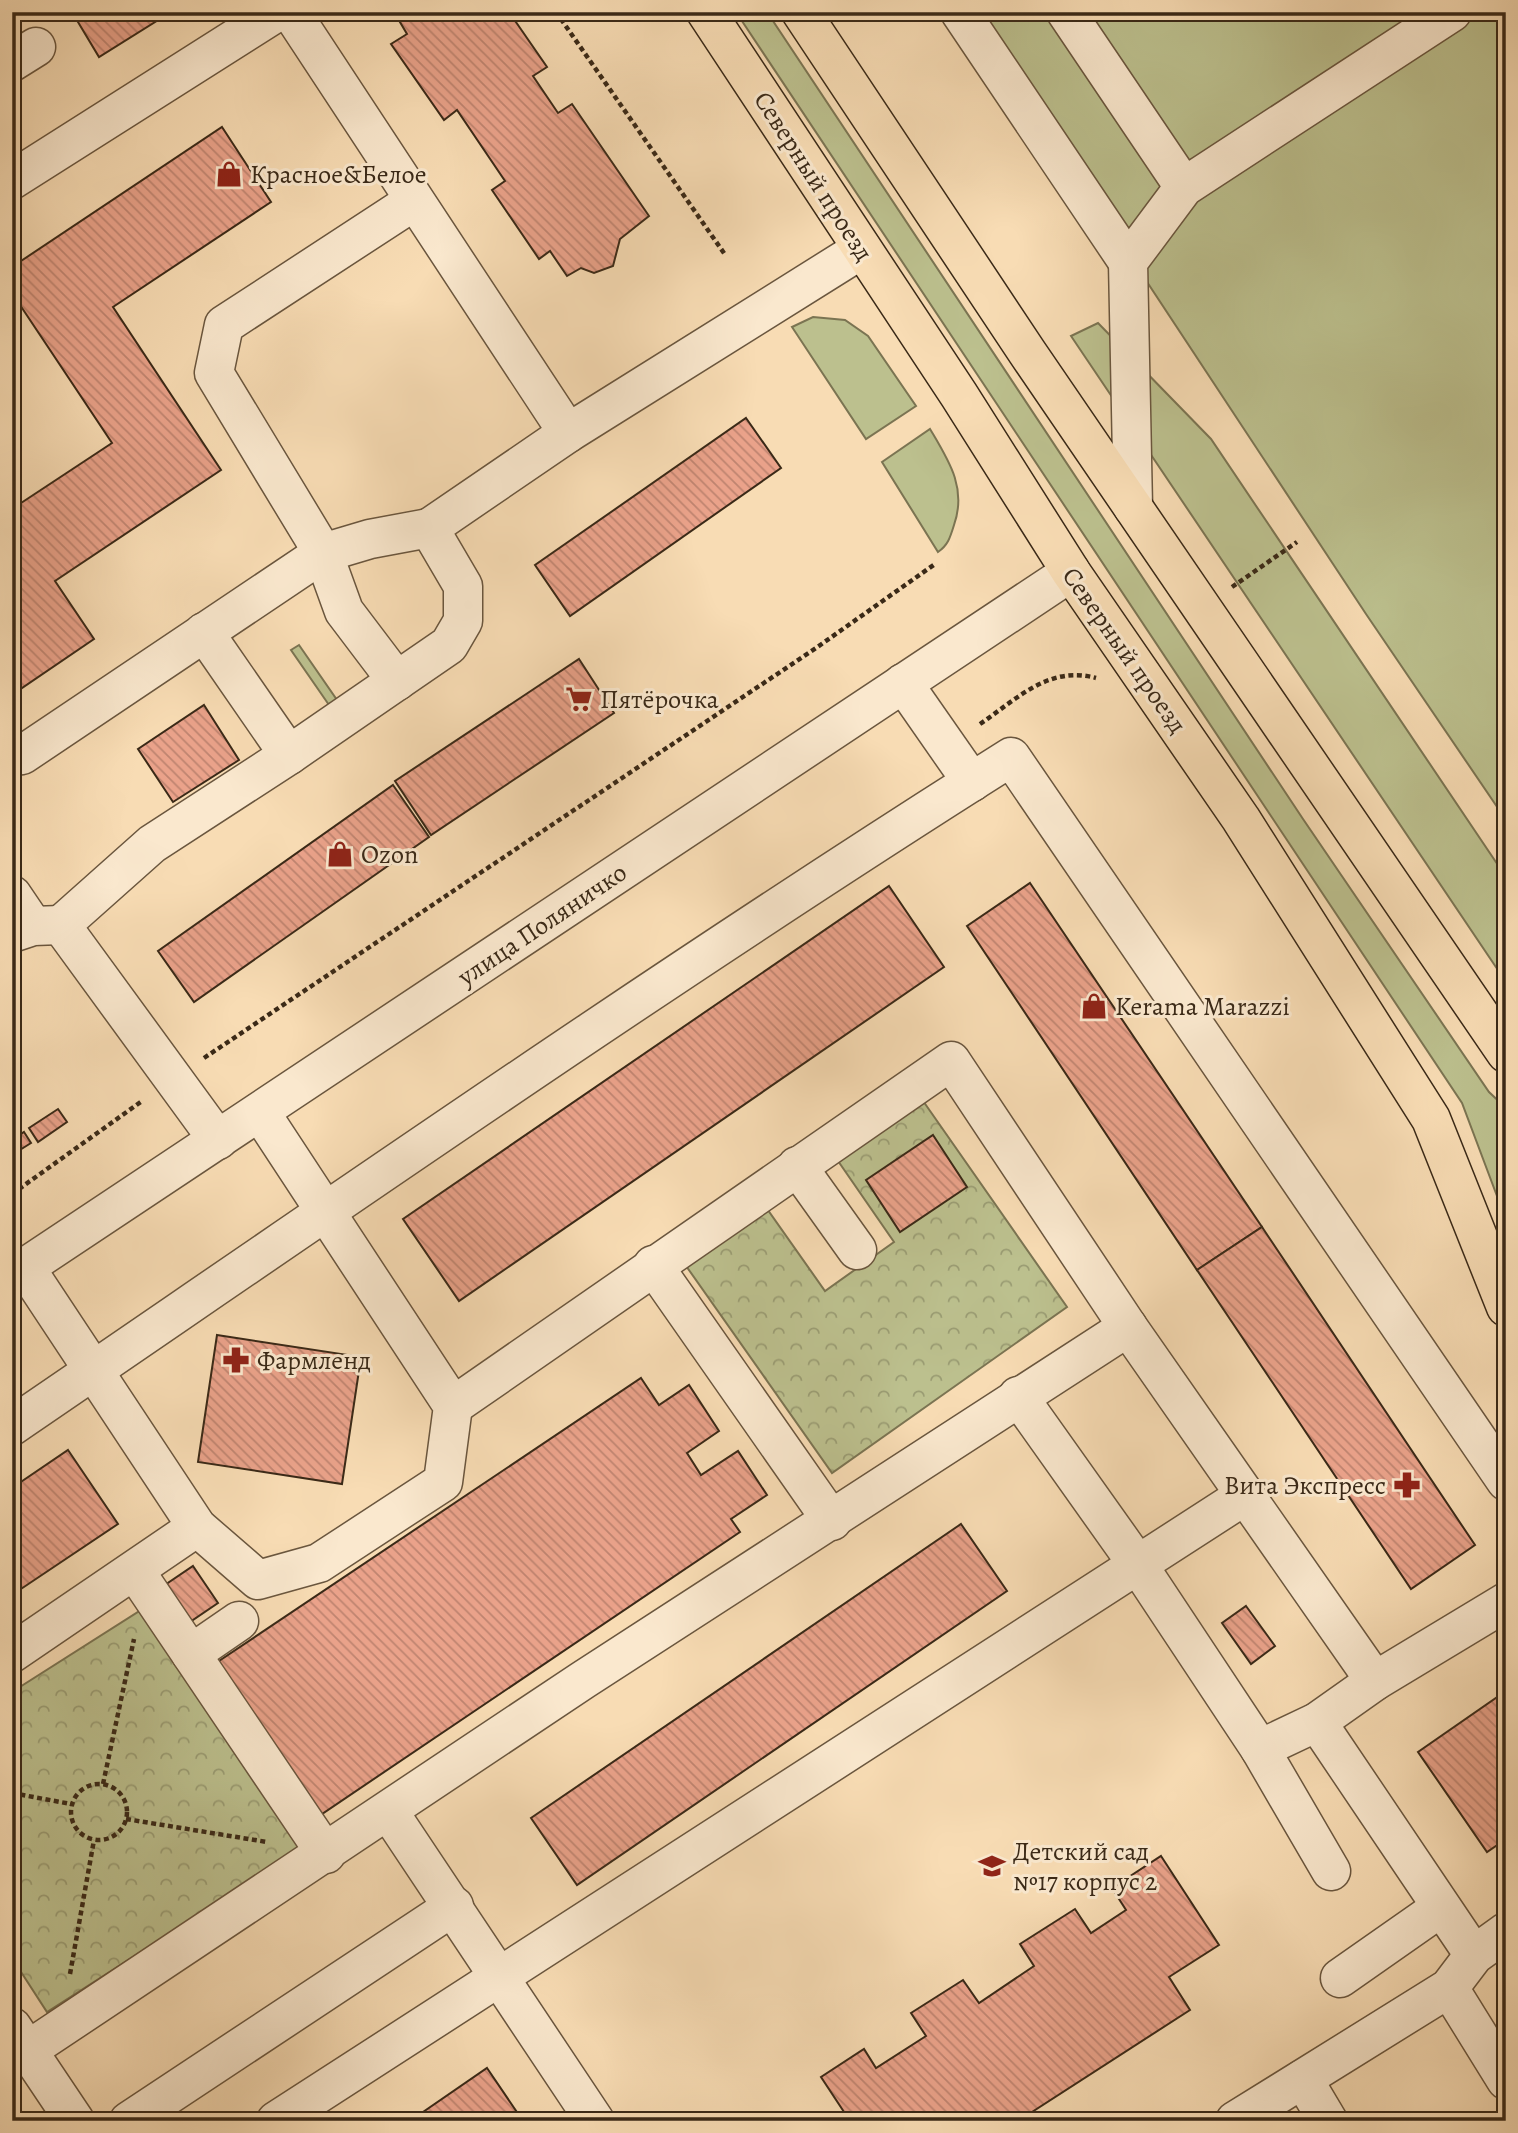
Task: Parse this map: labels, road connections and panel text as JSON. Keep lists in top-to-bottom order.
{
  "streets": {
    "main road": ["Северный проезд"],
    "street": ["улица Поляничко"]
  },
  "crossings": [
    ["Северный проезд", "улица Поляничко"]
  ],
  "places": {
    "shop": ["Красное&Белое", "Ozon", "Kerama Marazzi"],
    "supermarket": ["Пятёрочка"],
    "pharmacy": ["Фармленд", "Вита Экспресс"],
    "school or university": ["Детский сад №17 корпус 2"]
  }
}
